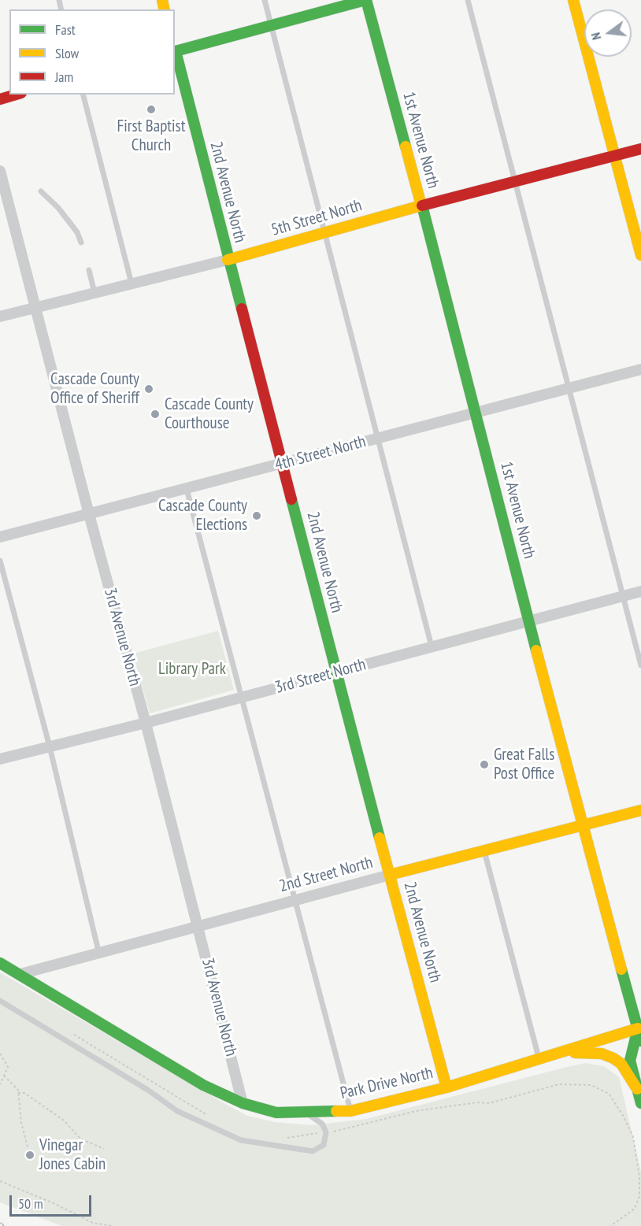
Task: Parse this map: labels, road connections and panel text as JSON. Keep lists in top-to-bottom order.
{
  "streets": {
    "main road": [
      "1st Avenue North",
      "2nd Avenue North",
      "5th Street North",
      "2nd Street North",
      "Park Drive North"
    ],
    "street": ["4th Street North", "3rd Avenue North", "3rd Street North"]
  },
  "crossings": [
    ["1st Avenue North", "5th Street North"],
    ["1st Avenue North", "4th Street North"],
    ["1st Avenue North", "3rd Street North"],
    ["1st Avenue North", "2nd Street North"],
    ["1st Avenue North", "Park Drive North"],
    ["2nd Avenue North", "5th Street North"],
    ["2nd Avenue North", "4th Street North"],
    ["2nd Avenue North", "3rd Street North"],
    ["2nd Avenue North", "2nd Street North"],
    ["2nd Avenue North", "Park Drive North"],
    ["5th Street North", "3rd Avenue North"],
    ["4th Street North", "3rd Avenue North"],
    ["3rd Avenue North", "3rd Street North"],
    ["3rd Avenue North", "2nd Street North"],
    ["3rd Avenue North", "Park Drive North"],
    ["2nd Street North", "Park Drive North"]
  ],
  "parks": ["Library Park"],
  "places": [
    "First Baptist Church",
    "Cascade County Office of Sheriff",
    "Cascade County Courthouse",
    "Cascade County Elections",
    "Great Falls Post Office",
    "Vinegar Jones Cabin"
  ],
  "legend": ["Fast", "Slow", "Jam"],
  "scale_bar": "50 m",
  "north": "left"
}
